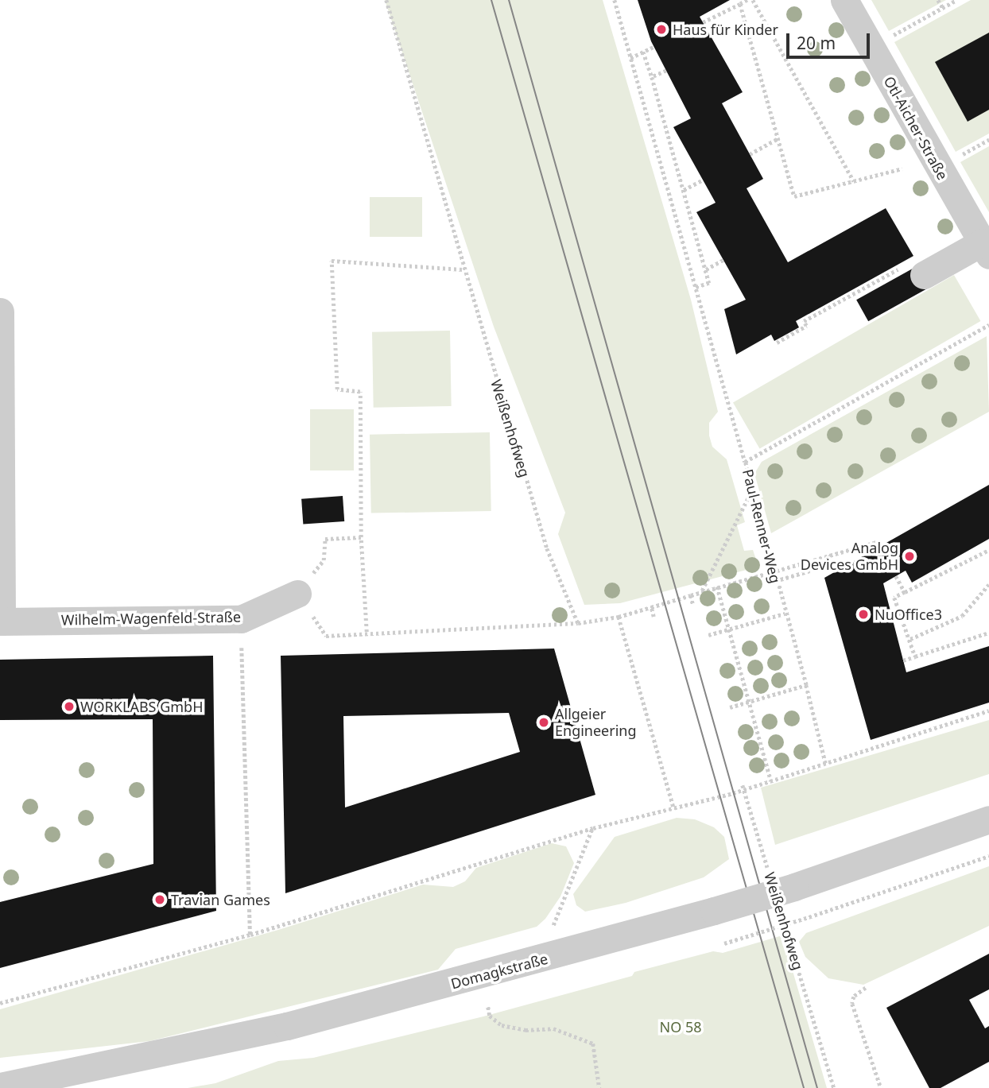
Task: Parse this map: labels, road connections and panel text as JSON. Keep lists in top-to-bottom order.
{
  "streets": {
    "street": ["Otl-Aicher-Straße", "Wilhelm-Wagenfeld-Straße", "Domagkstraße"],
    "path": ["Weißenhofweg", "Paul-Renner-Weg"]
  },
  "crossings": [
    ["Weißenhofweg", "Domagkstraße"]
  ],
  "parks": ["NO 58"],
  "places": [
    "Haus für Kinder",
    "Analog Devices GmbH",
    "NuOffice3",
    "WORKLABS GmbH",
    "Allgeier Engineering",
    "Travian Games"
  ],
  "scale_bar": "20 m"
}
